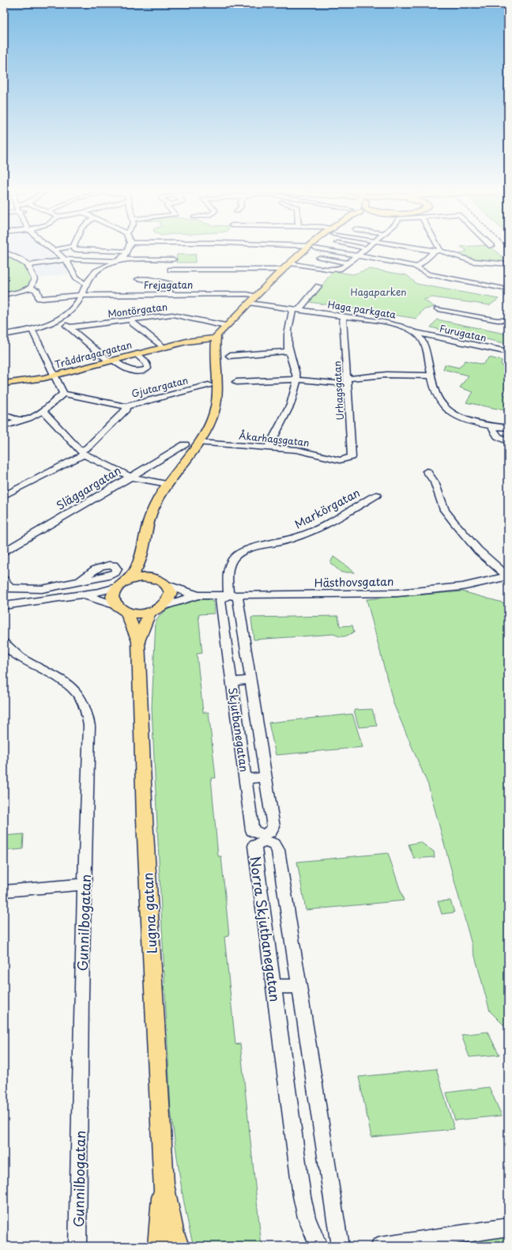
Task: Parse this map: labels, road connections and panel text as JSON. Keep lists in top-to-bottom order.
{
  "streets": {
    "main road": ["Tråddragargatan", "Lugna gatan"],
    "street": [
      "Frejagatan",
      "Haga parkgata",
      "Montörgatan",
      "Furugatan",
      "Gjutargatan",
      "Urhagsgatan",
      "Åkarhagsgatan",
      "Släggargatan",
      "Markörgatan",
      "Hästhovsgatan",
      "Skjutbanegatan",
      "Gunnilbogatan",
      "Norra Skjutbanegatan"
    ]
  },
  "crossings": [
    ["Haga parkgata", "Furugatan"],
    ["Haga parkgata", "Urhagsgatan"],
    ["Urhagsgatan", "Åkarhagsgatan"],
    ["Markörgatan", "Hästhovsgatan"],
    ["Markörgatan", "Skjutbanegatan"],
    ["Hästhovsgatan", "Skjutbanegatan"],
    ["Hästhovsgatan", "Lugna gatan"]
  ],
  "parks": ["Hagaparken"]
}
